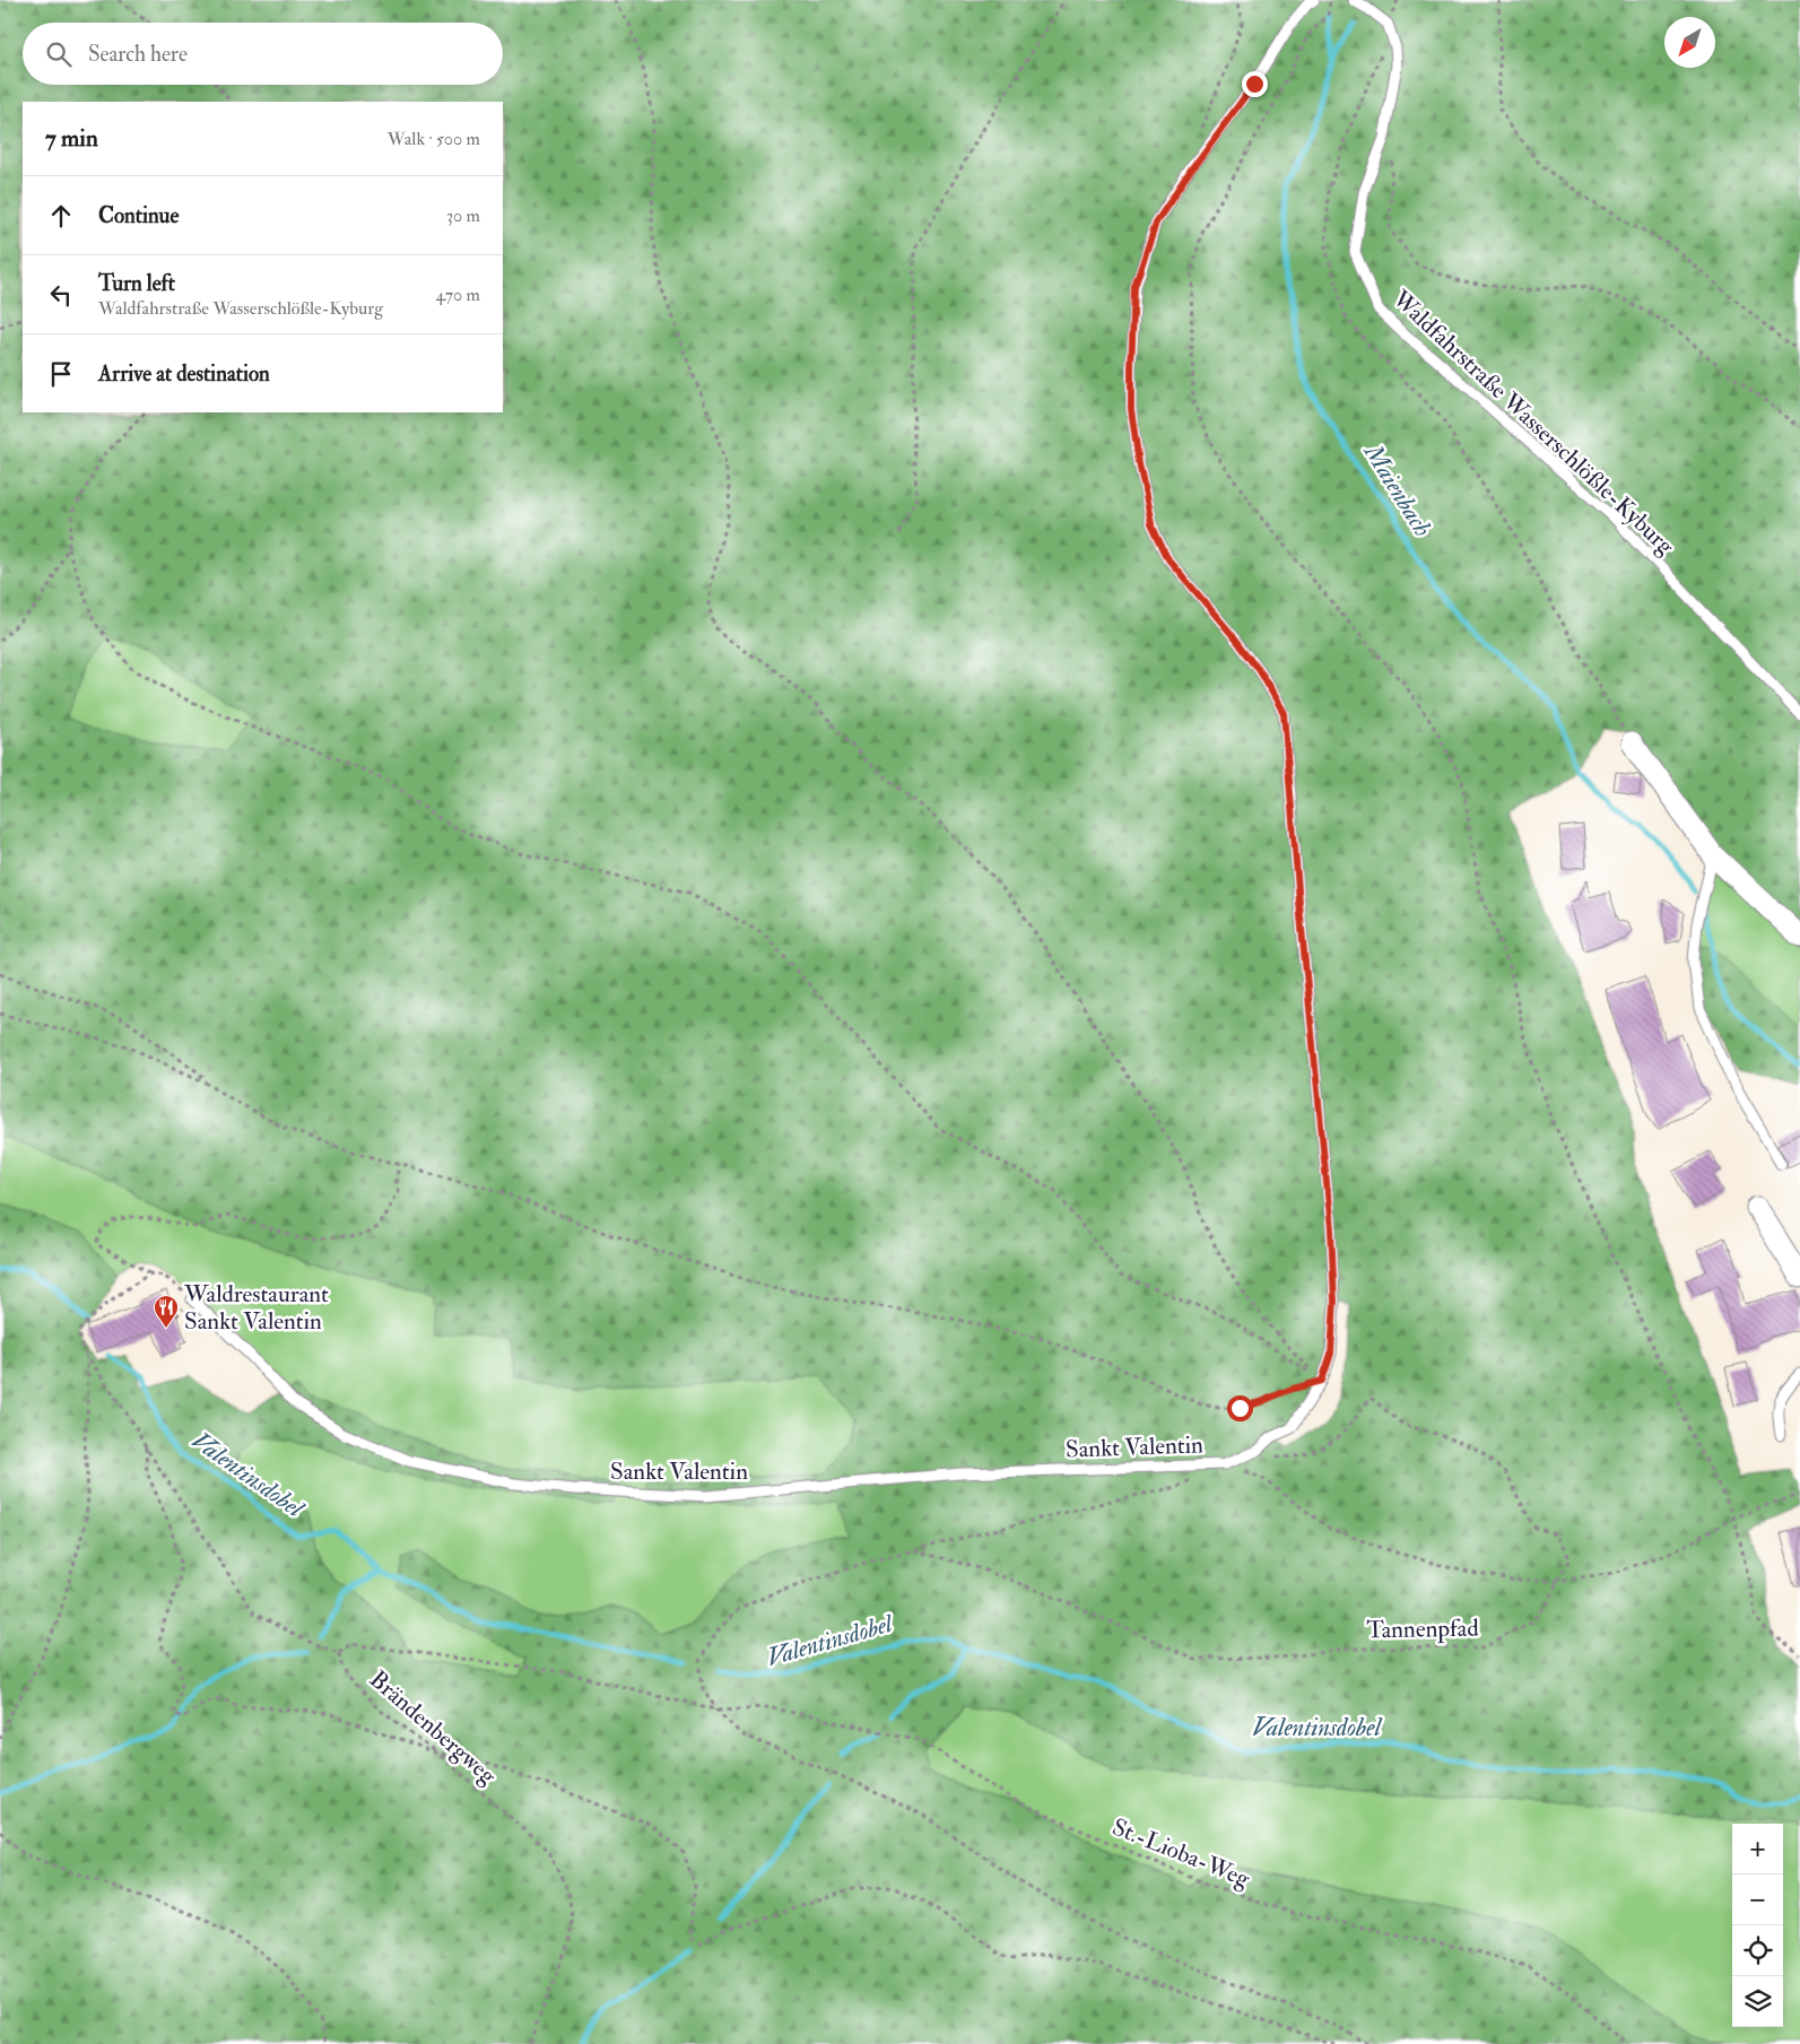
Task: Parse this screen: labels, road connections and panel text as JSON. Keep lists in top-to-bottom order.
{
  "streets": {
    "lane": ["Waldfahrstraße Wasserschlößle-Kyburg", "Sankt Valentin"],
    "path": ["Tannenpfad", "Brändenbergweg", "St.-Lioba-Weg"]
  },
  "crossings": [
    ["Brändenbergweg", "St.-Lioba-Weg"]
  ],
  "water": ["Maienbach", "Valentinsdobel"],
  "places": {
    "restaurant": ["Waldrestaurant Sankt Valentin"]
  },
  "north": "bottom left",
  "page": {
    "search": "Search here",
    "heading": ["7 min", "Walk · 500 m"],
    "list": [
      ["Continue", "30 m"],
      ["Turn left", "Waldfahrstraße Wasserschlößle-Kyburg", "470 m"],
      "Arrive at destination"
    ],
    "map_buttons": ["+", "−"]
  }
}
